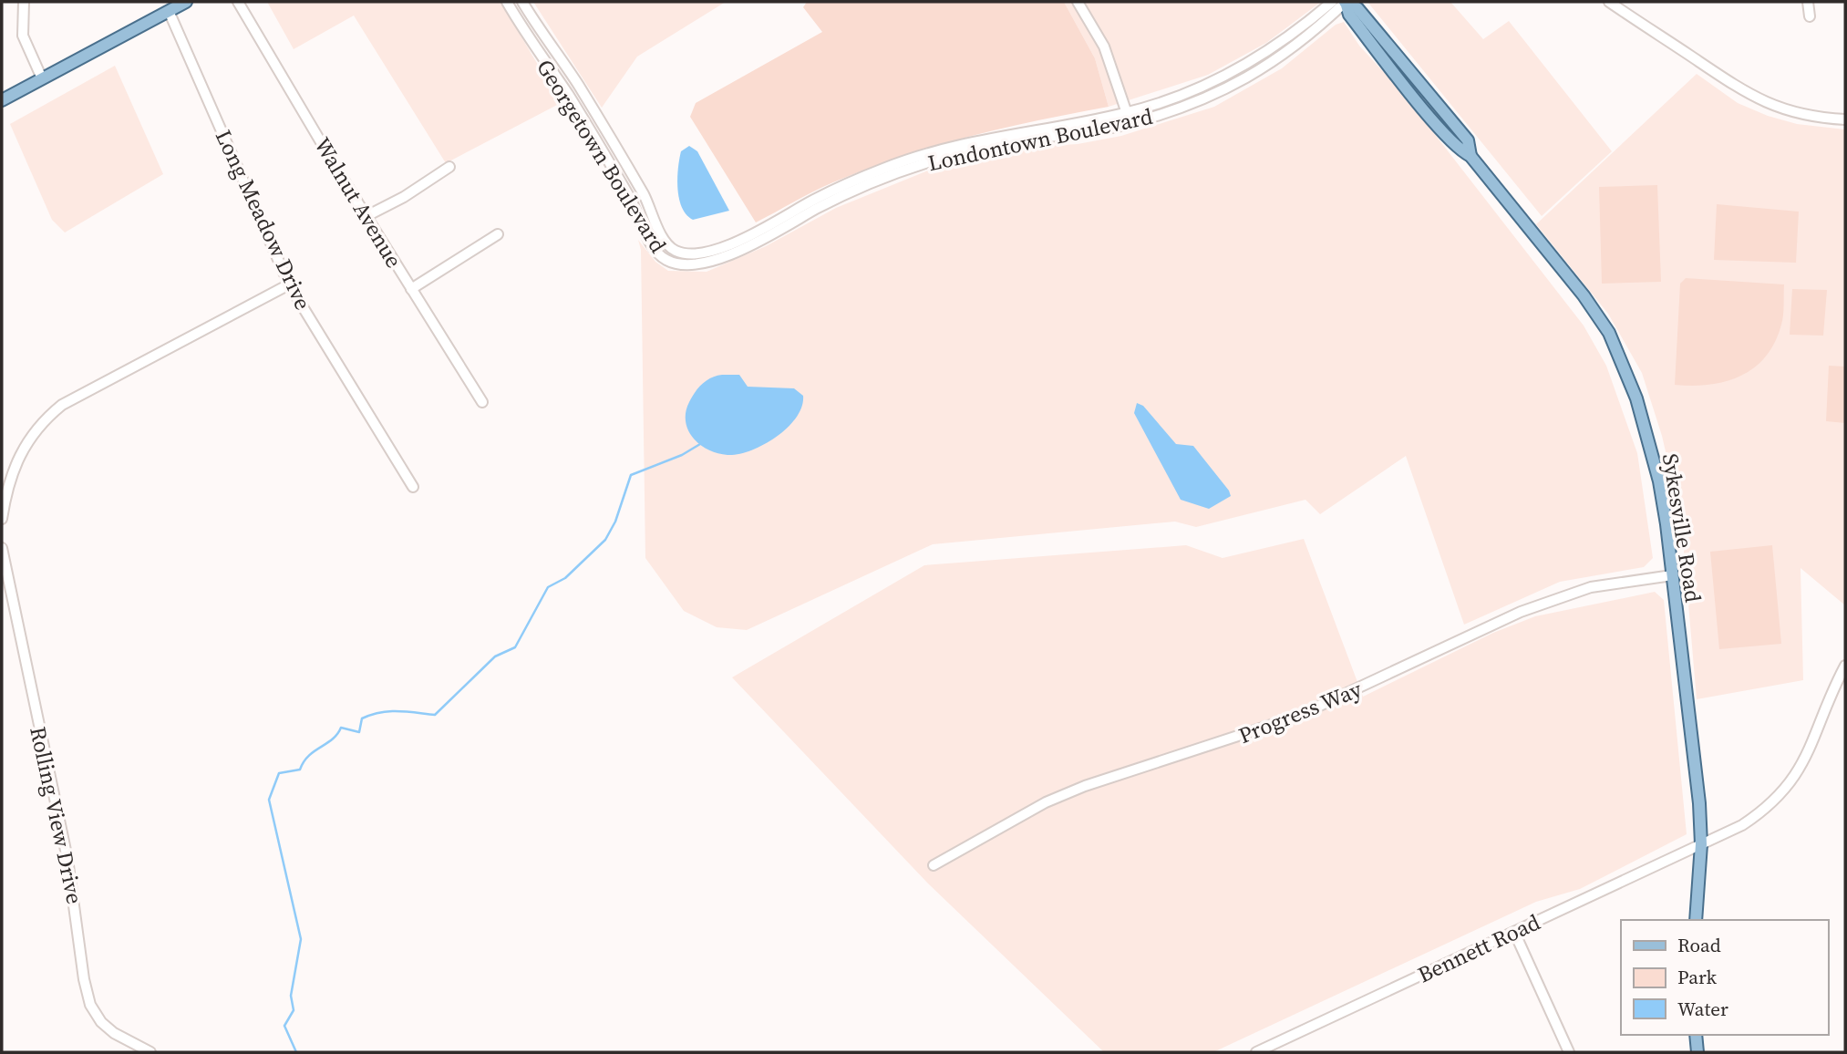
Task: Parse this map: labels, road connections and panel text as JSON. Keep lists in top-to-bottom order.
{
  "streets": {
    "main road": ["Sykesville Road"],
    "street": [
      "Londontown Boulevard",
      "Georgetown Boulevard",
      "Walnut Avenue",
      "Long Meadow Drive",
      "Progress Way",
      "Rolling View Drive",
      "Bennett Road"
    ]
  },
  "crossings": [
    ["Londontown Boulevard", "Georgetown Boulevard"],
    ["Londontown Boulevard", "Sykesville Road"],
    ["Sykesville Road", "Progress Way"],
    ["Sykesville Road", "Bennett Road"]
  ],
  "legend": ["Road", "Park", "Water"]
}
